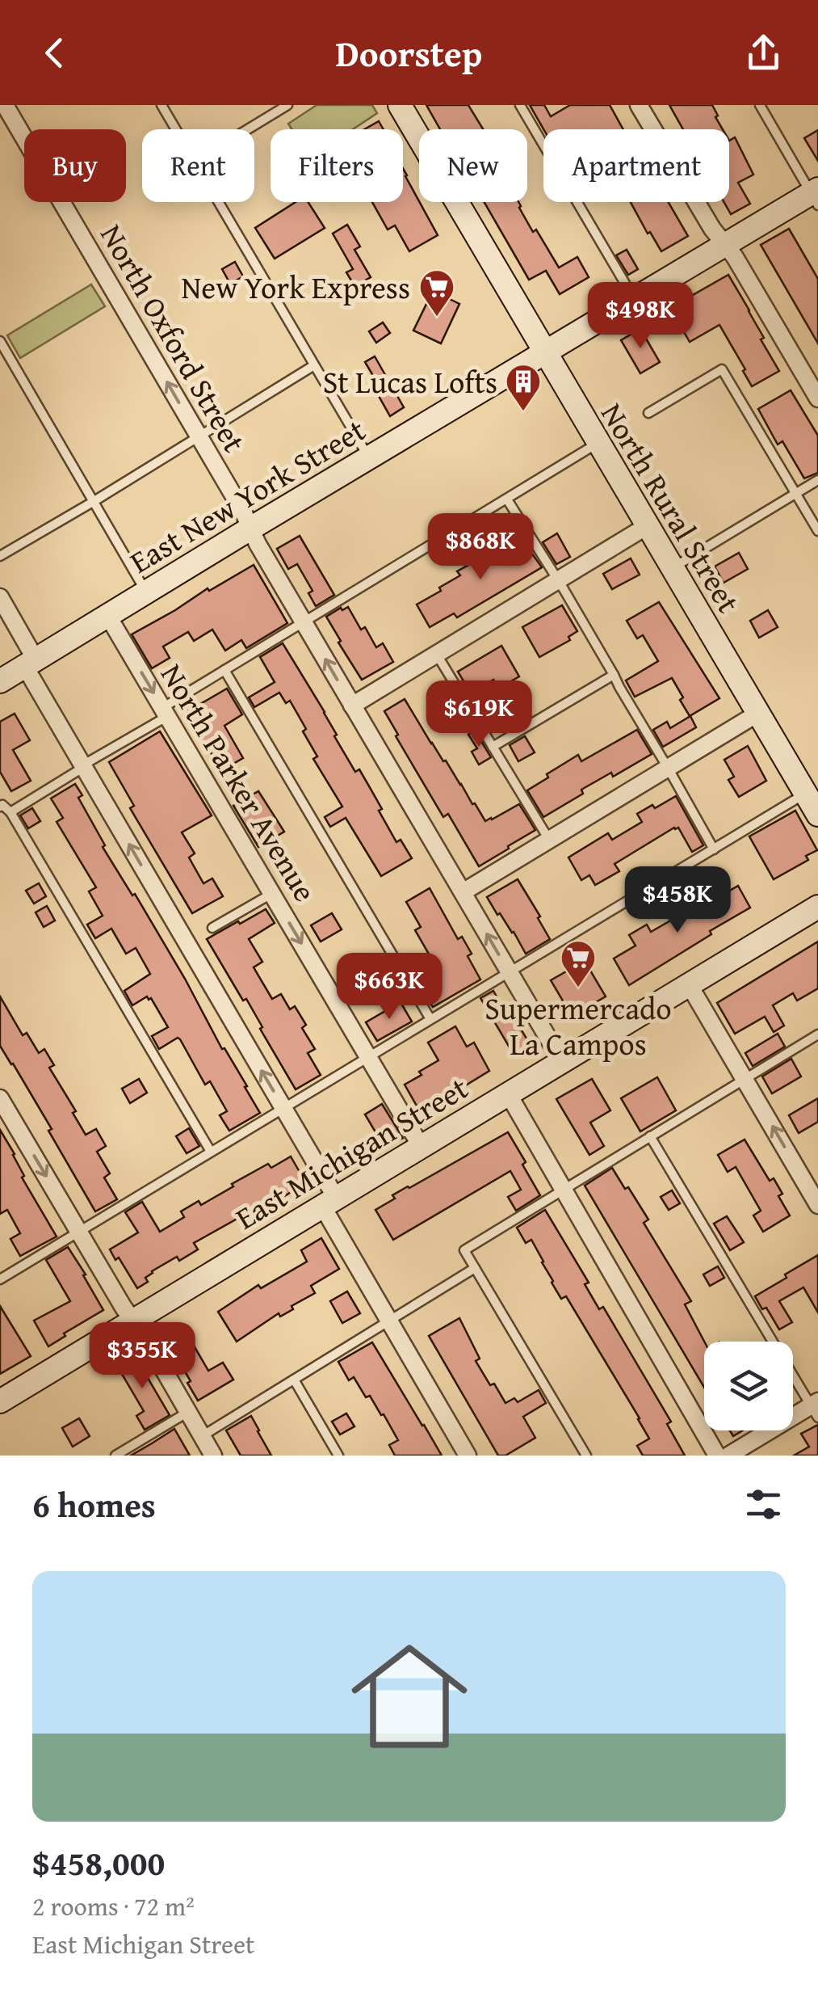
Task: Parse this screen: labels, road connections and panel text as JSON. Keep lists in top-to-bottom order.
{
  "streets": {
    "main road": ["East New York Street", "North Rural Street", "East Michigan Street"],
    "street": ["North Oxford Street", "North Parker Avenue"]
  },
  "crossings": [
    ["North Oxford Street", "East New York Street"],
    ["North Oxford Street", "East Michigan Street"],
    ["East New York Street", "North Rural Street"],
    ["East New York Street", "North Parker Avenue"],
    ["North Parker Avenue", "East Michigan Street"]
  ],
  "one_way": ["North Oxford Street"],
  "places": {
    "supermarket": ["New York Express", "Supermercado La Campos"],
    "building": ["St Lucas Lofts"]
  },
  "page": {
    "header": "Doorstep",
    "chip": [
      "Buy",
      "Rent",
      "Filters",
      "New",
      "Apartment"
    ],
    "price": [
      "$498K",
      "$868K",
      "$619K",
      "$458K",
      "$663K",
      "$355K"
    ],
    "heading": "6 homes",
    "list": [
      {
        "name": "$458,000",
        "note": "2 rooms · 72 m² · East Michigan Street"
      }
    ]
  }
}
